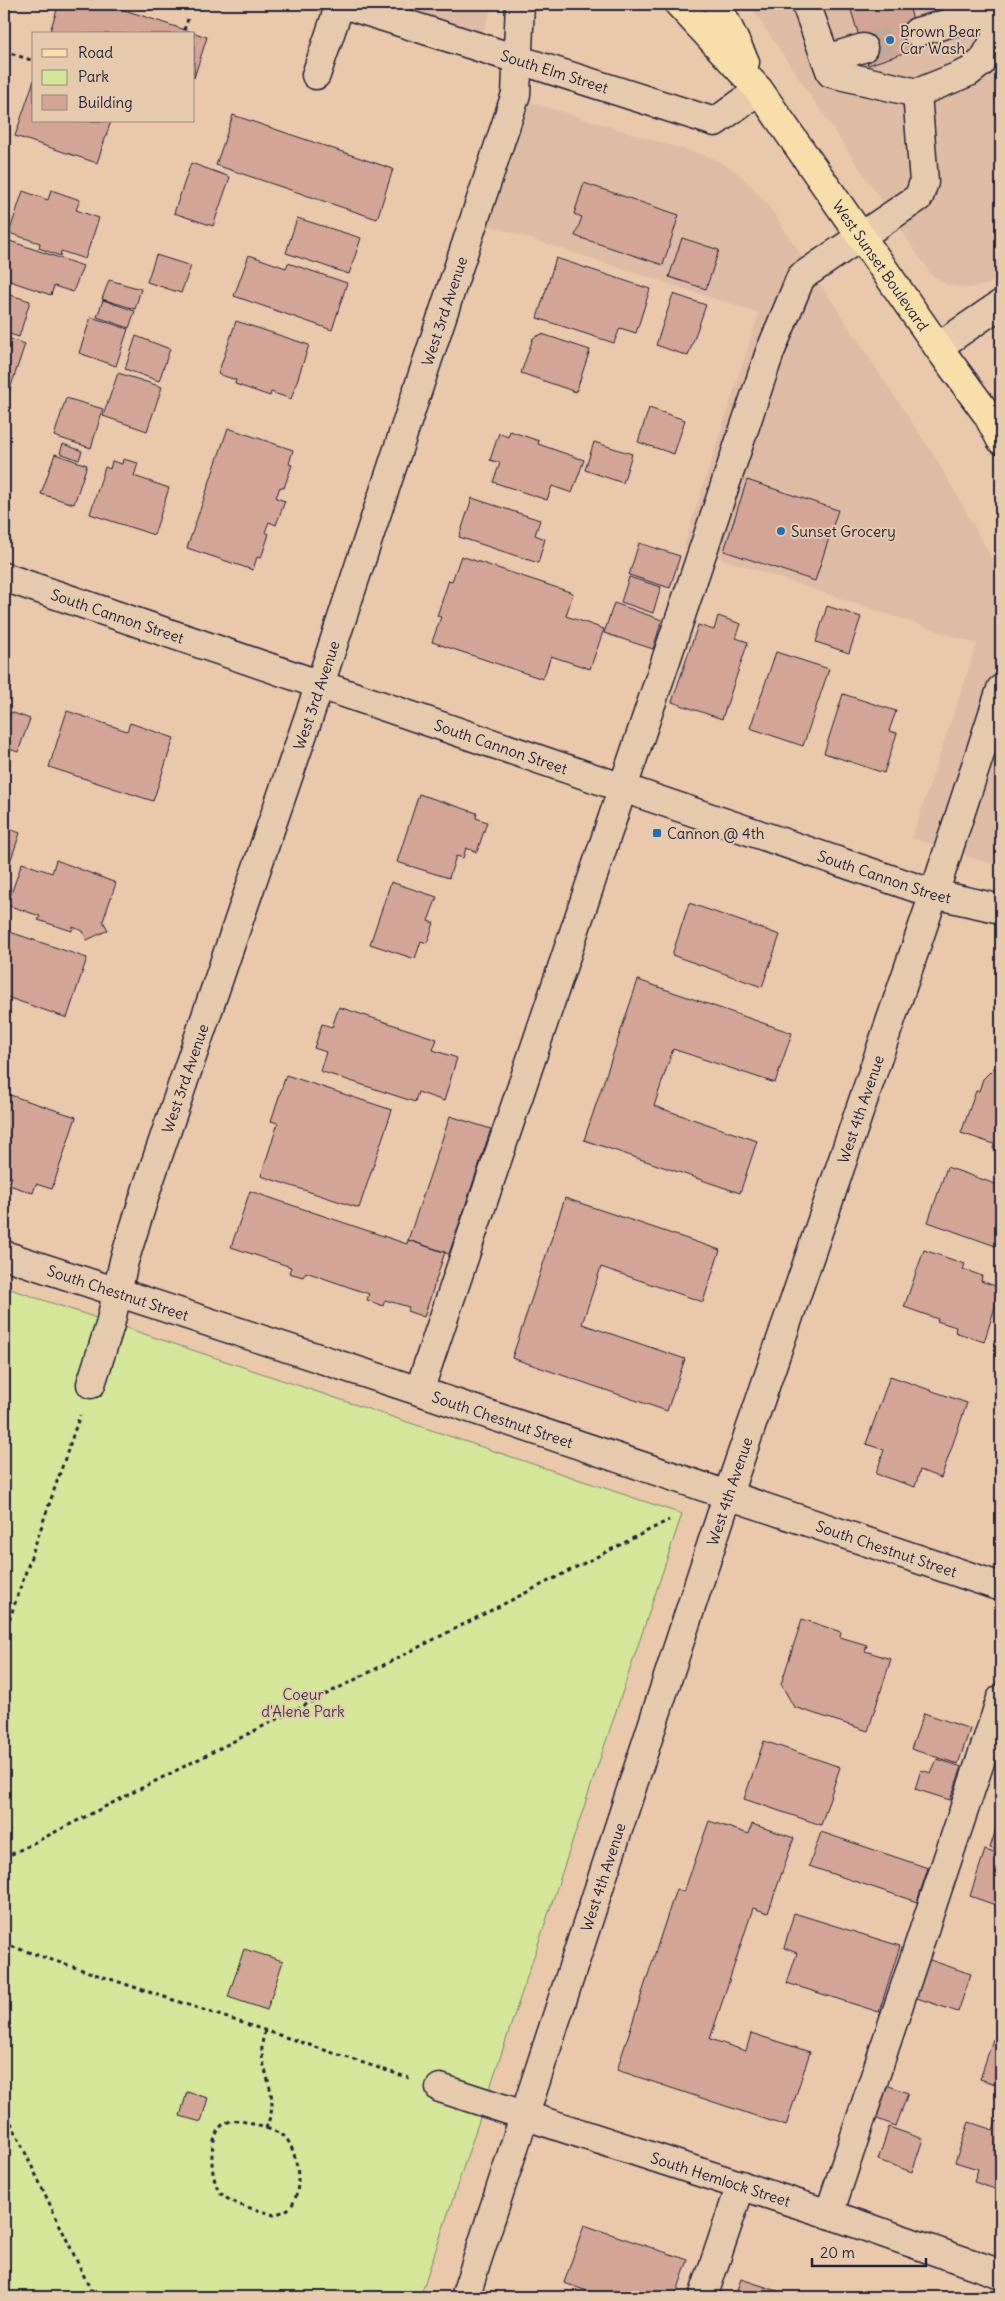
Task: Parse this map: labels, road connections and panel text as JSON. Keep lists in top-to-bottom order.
{
  "streets": {
    "main road": ["West Sunset Boulevard"],
    "street": [
      "South Elm Street",
      "West 3rd Avenue",
      "South Cannon Street",
      "West 4th Avenue",
      "South Chestnut Street",
      "South Hemlock Street"
    ]
  },
  "crossings": [
    ["South Elm Street", "West Sunset Boulevard"],
    ["South Elm Street", "West 3rd Avenue"],
    ["West 3rd Avenue", "South Cannon Street"],
    ["West 3rd Avenue", "South Chestnut Street"],
    ["South Cannon Street", "West 4th Avenue"],
    ["West 4th Avenue", "South Chestnut Street"],
    ["West 4th Avenue", "South Hemlock Street"]
  ],
  "parks": ["Coeur d'Alene Park"],
  "places": {
    "other": ["Brown Bear Car Wash", "Sunset Grocery"],
    "transit": ["Cannon @ 4th"]
  },
  "legend": ["Road", "Park", "Building"],
  "scale_bar": "20 m"
}
